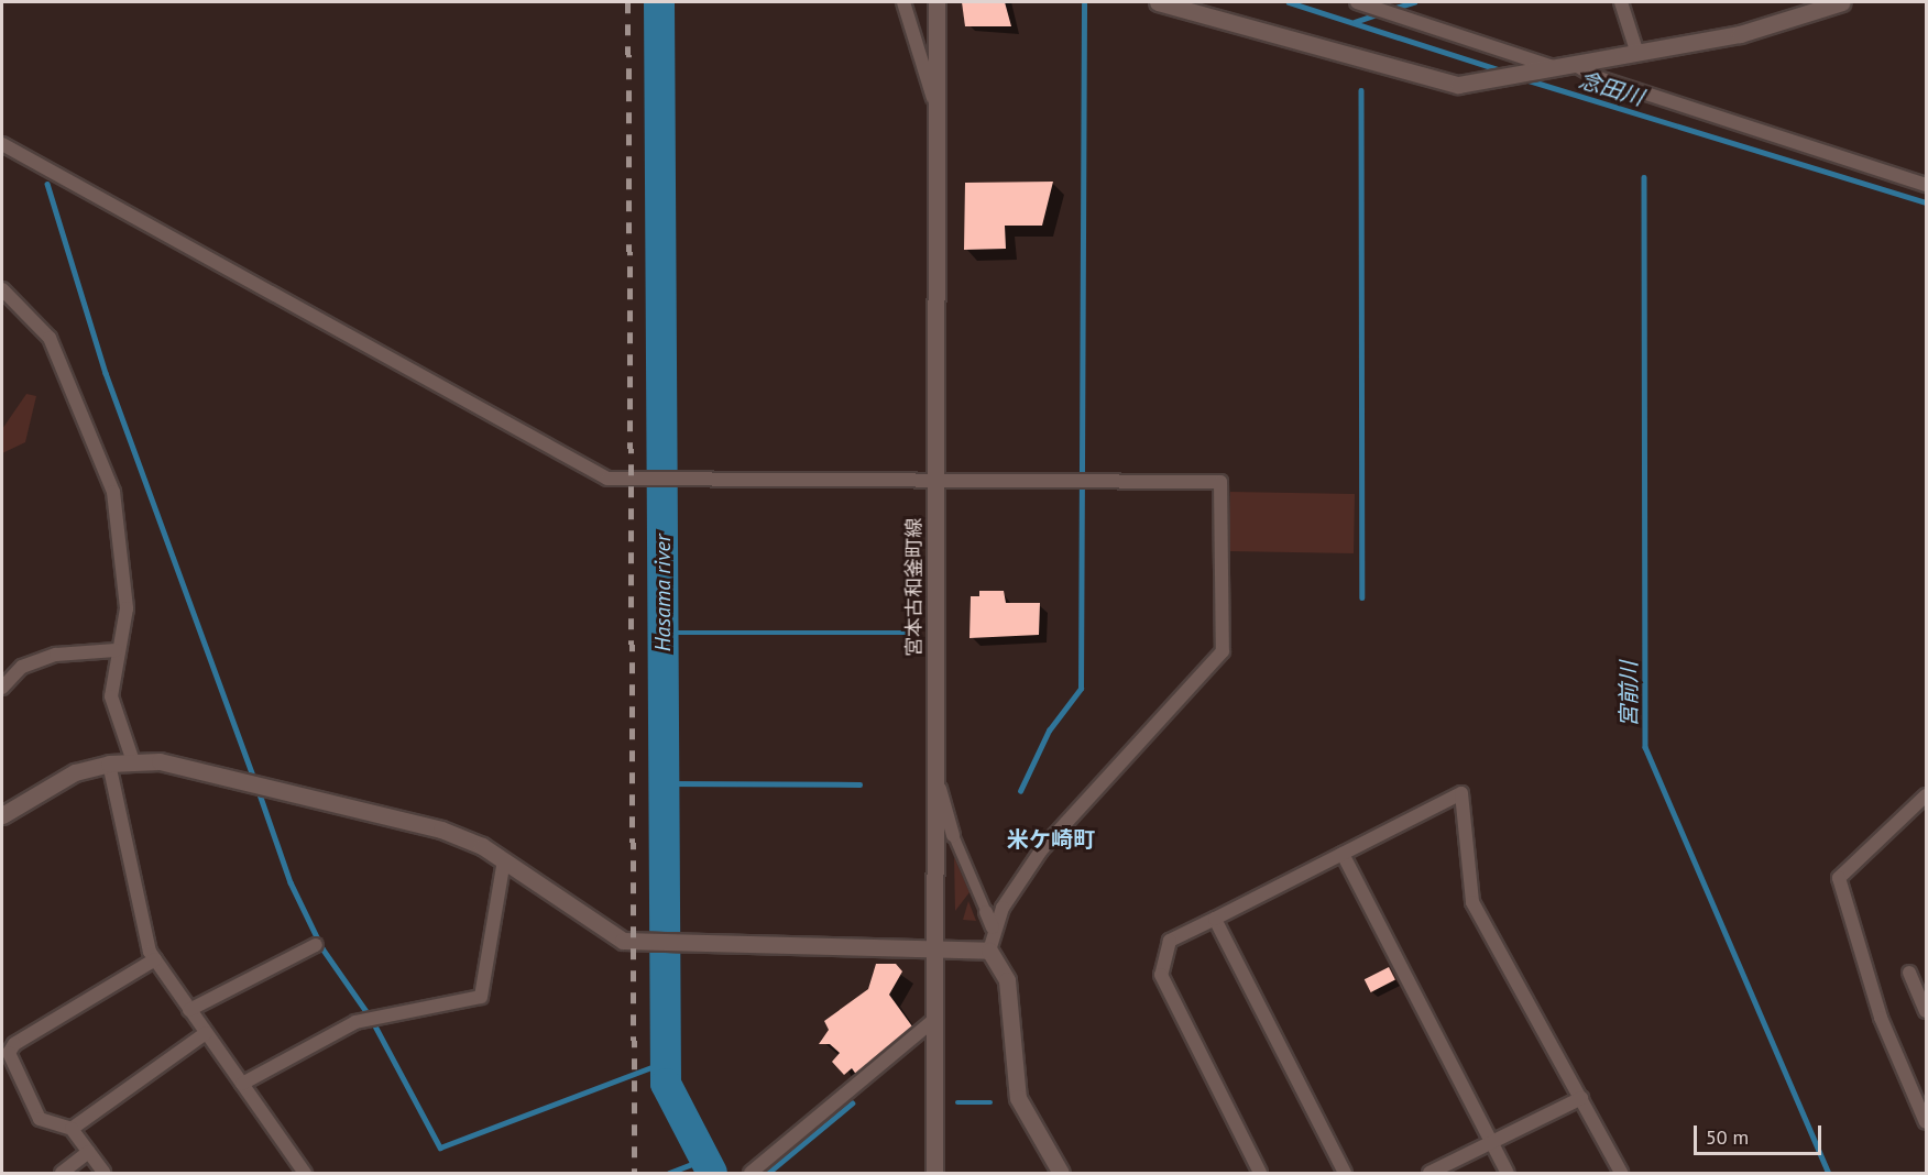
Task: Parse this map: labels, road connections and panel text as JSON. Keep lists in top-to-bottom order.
{
  "streets": {
    "street": ["宮本古和釜町線"]
  },
  "districts": ["米ケ崎町"],
  "water": ["念田川", "Hasama river", "宮前川"],
  "scale_bar": "50 m"
}
